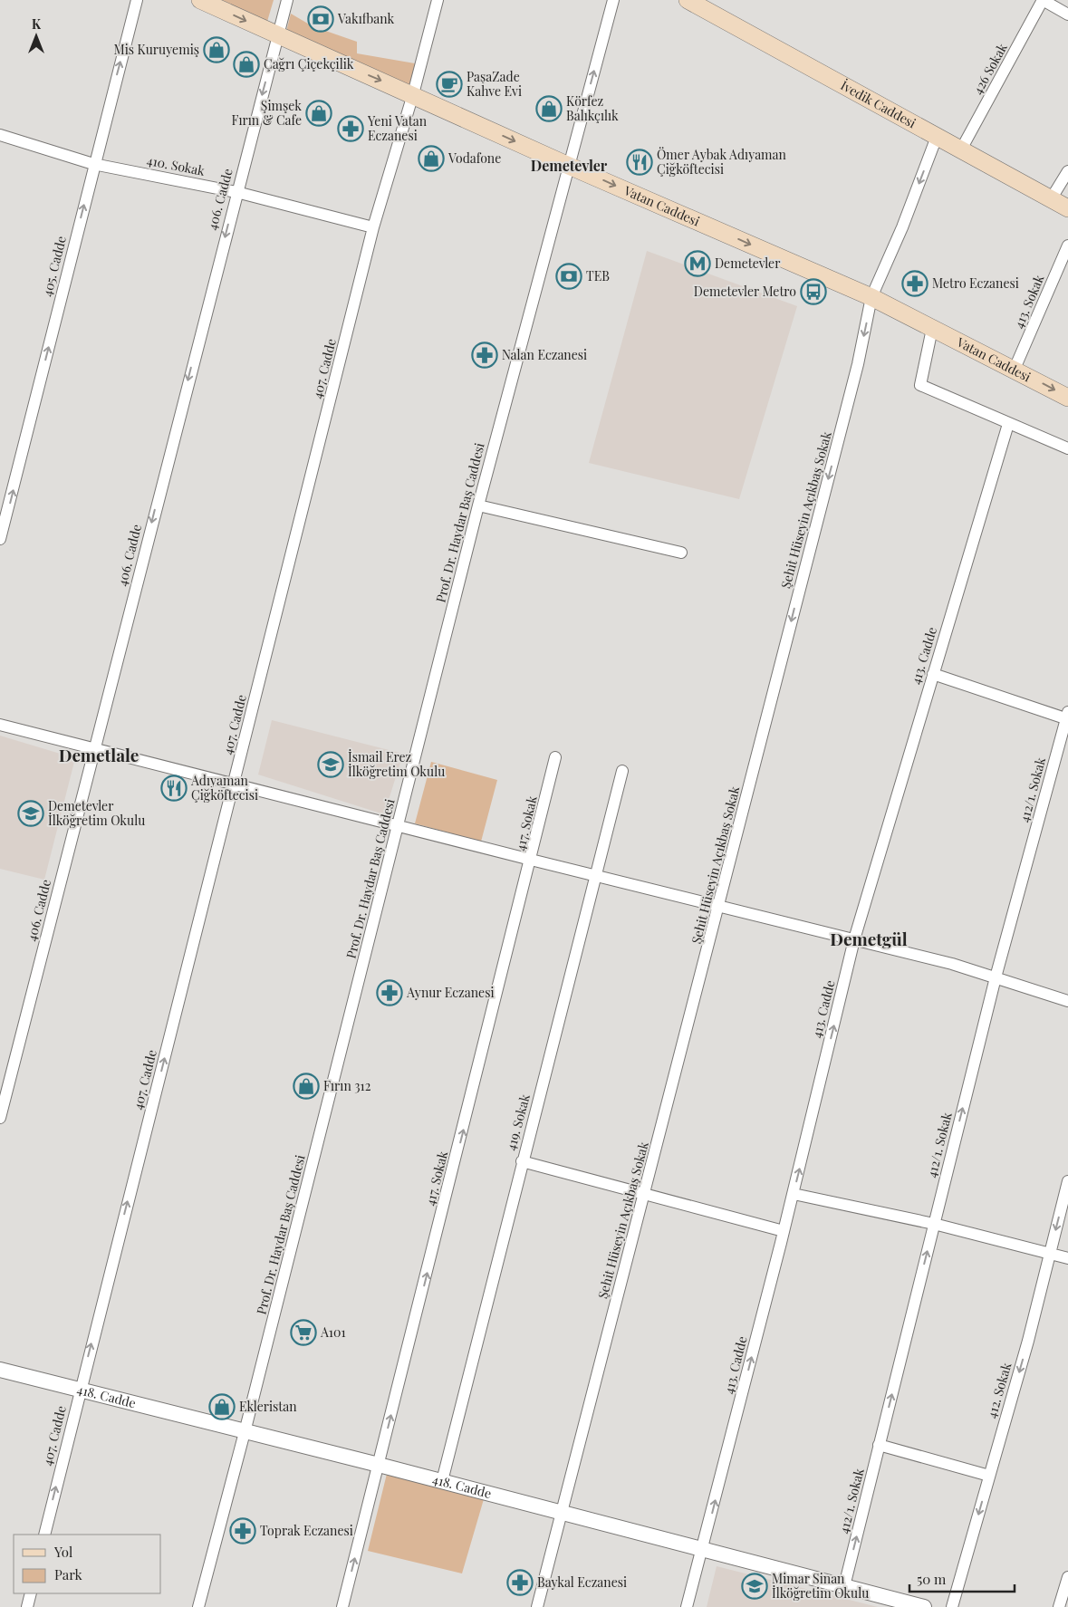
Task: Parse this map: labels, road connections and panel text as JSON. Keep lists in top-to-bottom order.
{
  "streets": {
    "main road": ["İvedik Caddesi", "Vatan Caddesi"],
    "street": [
      "426 Sokak",
      "410. Sokak",
      "406. Cadde",
      "405. Cadde",
      "413. Sokak",
      "407. Cadde",
      "Şehit Hüseyin Açıkbaş Sokak",
      "Prof. Dr. Haydar Baş Caddesi",
      "413. Cadde",
      "412/1. Sokak",
      "417. Sokak",
      "419. Sokak",
      "412. Sokak",
      "418. Cadde"
    ]
  },
  "crossings": [
    ["426 Sokak", "İvedik Caddesi"],
    ["İvedik Caddesi", "Şehit Hüseyin Açıkbaş Sokak"],
    ["410. Sokak", "406. Cadde"],
    ["410. Sokak", "405. Cadde"],
    ["410. Sokak", "407. Cadde"],
    ["406. Cadde", "Vatan Caddesi"],
    ["Vatan Caddesi", "413. Sokak"],
    ["Vatan Caddesi", "407. Cadde"],
    ["Vatan Caddesi", "Şehit Hüseyin Açıkbaş Sokak"],
    ["Vatan Caddesi", "Prof. Dr. Haydar Baş Caddesi"],
    ["407. Cadde", "418. Cadde"],
    ["Şehit Hüseyin Açıkbaş Sokak", "418. Cadde"],
    ["Prof. Dr. Haydar Baş Caddesi", "418. Cadde"],
    ["413. Cadde", "418. Cadde"],
    ["412/1. Sokak", "418. Cadde"],
    ["417. Sokak", "418. Cadde"],
    ["419. Sokak", "418. Cadde"]
  ],
  "one_way": [
    "406. Cadde",
    "Vatan Caddesi",
    "405. Cadde",
    "407. Cadde",
    "Şehit Hüseyin Açıkbaş Sokak",
    "413. Cadde",
    "412/1. Sokak",
    "417. Sokak",
    "412. Sokak"
  ],
  "districts": ["Demetevler", "Demetlale", "Demetgül"],
  "places": {
    "bank": ["Vakıfbank", "TEB"],
    "shop": [
      "Mis Kuruyemiş",
      "Çağrı Çiçekçilik",
      "Körfez Balıkçılık",
      "Şimşek Fırın & Cafe",
      "Vodafone",
      "Fırın 312",
      "Ekleristan"
    ],
    "cafe": ["PaşaZade Kahve Evi"],
    "pharmacy": [
      "Yeni Vatan Eczanesi",
      "Metro Eczanesi",
      "Nalan Eczanesi",
      "Aynur Eczanesi",
      "Toprak Eczanesi",
      "Baykal Eczanesi"
    ],
    "restaurant": ["Ömer Aybak Adıyaman Çiğköftecisi", "Adıyaman Çiğköftecisi"],
    "metro station": ["Demetevler"],
    "bus stop": ["Demetevler Metro"],
    "school or university": ["İsmail Erez İlköğretim Okulu", "Demetevler İlköğretim Okulu", "Mimar Sinan İlköğretim Okulu"],
    "supermarket": ["A101"]
  },
  "legend": ["Yol", "Park"],
  "scale_bar": "50 m",
  "north": "top"
}
